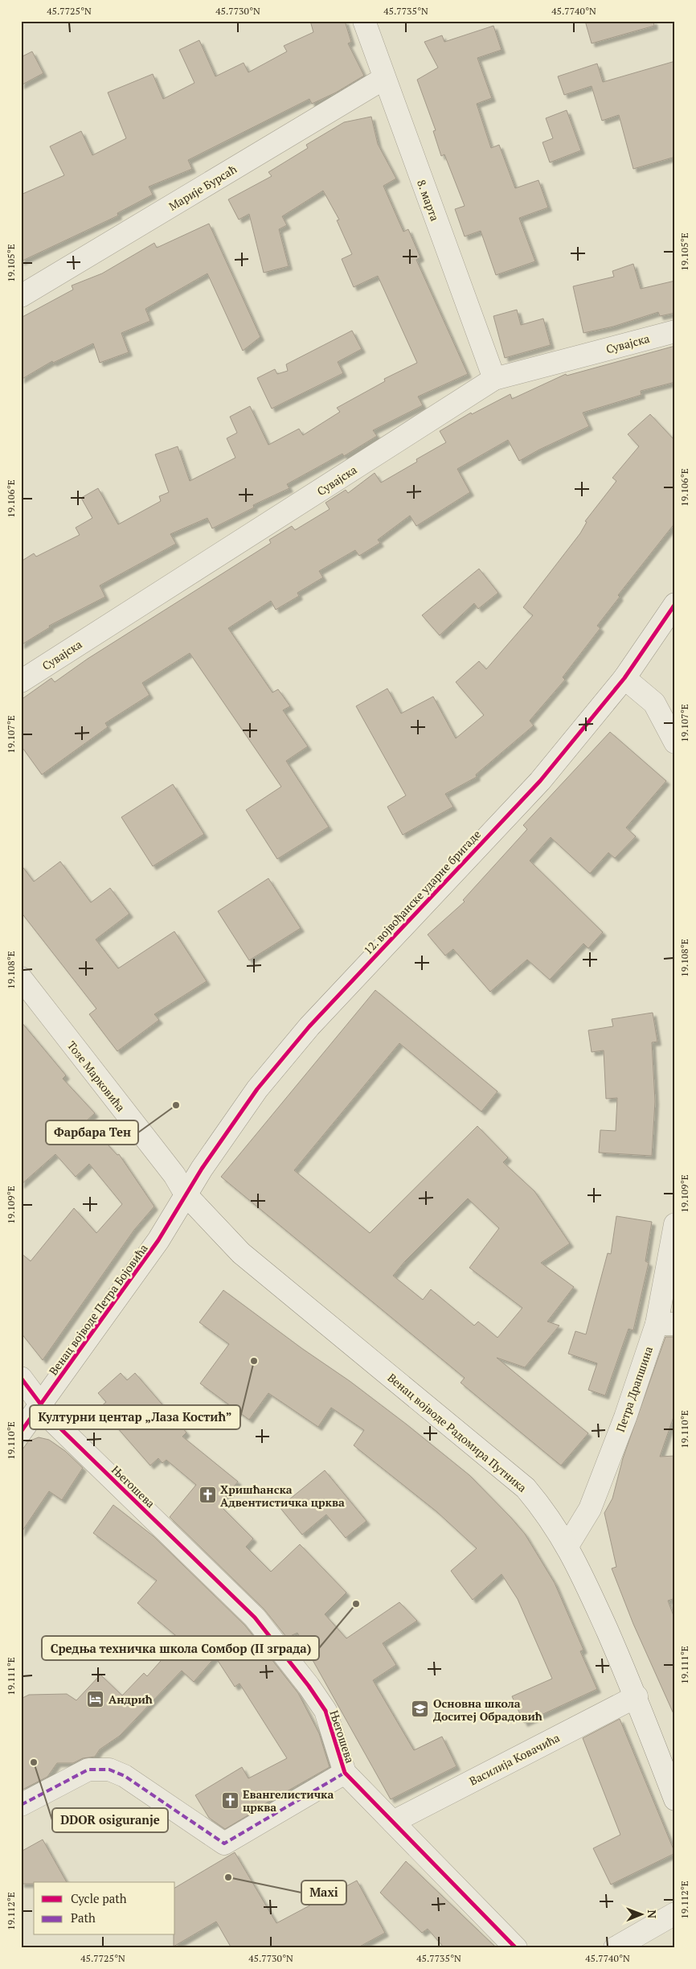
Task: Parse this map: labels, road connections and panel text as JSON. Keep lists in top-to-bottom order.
{
  "streets": {
    "street": [
      "Марије Бурсаћ",
      "8. марта",
      "Сувајска",
      "12. војвођанске ударне бригаде",
      "Тозе Марковића",
      "Венац војводе Петра Бојовића",
      "Петра Драпшина",
      "Венац војводе Радомира Путника",
      "Његошева",
      "Василија Ковачића"
    ]
  },
  "crossings": [
    ["Марије Бурсаћ", "8. марта"],
    ["8. марта", "Сувајска"],
    ["12. војвођанске ударне бригаде", "Тозе Марковића"],
    ["12. војвођанске ударне бригаде", "Венац војводе Петра Бојовића"],
    ["12. војвођанске ударне бригаде", "Венац војводе Радомира Путника"],
    ["Тозе Марковића", "Венац војводе Петра Бојовића"],
    ["Тозе Марковића", "Венац војводе Радомира Путника"],
    ["Венац војводе Петра Бојовића", "Венац војводе Радомира Путника"],
    ["Венац војводе Петра Бојовића", "Његошева"],
    ["Петра Драпшина", "Венац војводе Радомира Путника"],
    ["Венац војводе Радомира Путника", "Василија Ковачића"],
    ["Његошева", "Василија Ковачића"]
  ],
  "places": {
    "other": [
      "Фарбара Тен",
      "Културни центар „Лаза Костић”",
      "Средња техничка школа Сомбор (II зграда)",
      "DDOR osiguranje",
      "Maxi"
    ],
    "church": ["Хришћанска Адвентистичка црква", "Евангелистичка црква"],
    "hotel": ["Андрић"],
    "school or university": ["Основна школа Доситеј Обрадовић"]
  },
  "legend": ["Cycle path", "Path"],
  "north": "right",
  "coordinates": [
    "45.7725°N",
    "45.7730°N",
    "45.7735°N",
    "45.7740°N",
    "19.105°E",
    "19.106°E",
    "19.107°E",
    "19.108°E",
    "19.109°E",
    "19.110°E",
    "19.111°E",
    "19.112°E"
  ]
}
